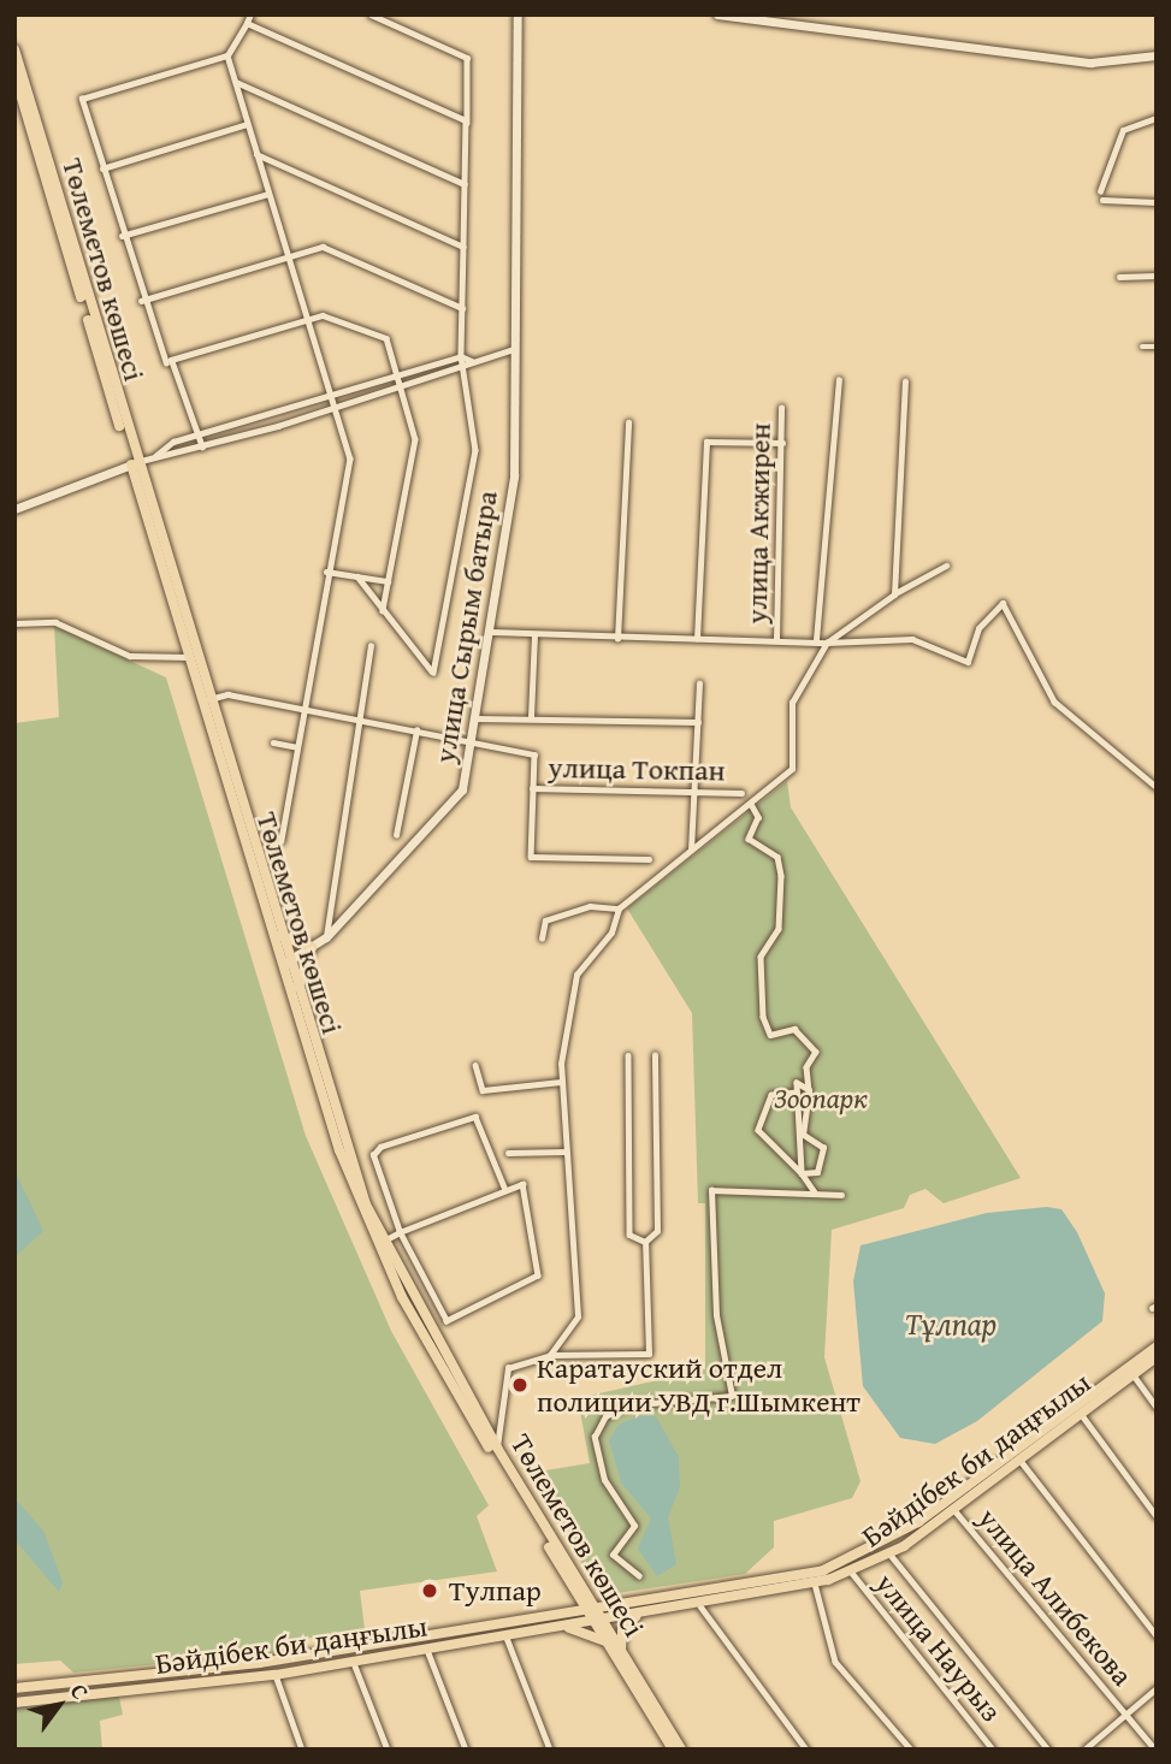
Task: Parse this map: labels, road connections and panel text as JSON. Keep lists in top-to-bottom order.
{
  "streets": {
    "main road": ["Төлеметов көшесі", "Бәйдібек би даңғылы"],
    "street": [
      "улица Акжирен",
      "улица Сырым батыра",
      "улица Токпан",
      "улица Алибекова",
      "улица Наурыз"
    ]
  },
  "crossings": [
    ["Төлеметов көшесі", "улица Сырым батыра"],
    ["Төлеметов көшесі", "Бәйдібек би даңғылы"],
    ["Бәйдібек би даңғылы", "улица Алибекова"],
    ["Бәйдібек би даңғылы", "улица Наурыз"]
  ],
  "water": ["Тұлпар"],
  "parks": ["Зоопарк"],
  "places": ["Каратауский отдел полиции УВД г.Шымкент", "Тулпар"],
  "north": "top right"
}
